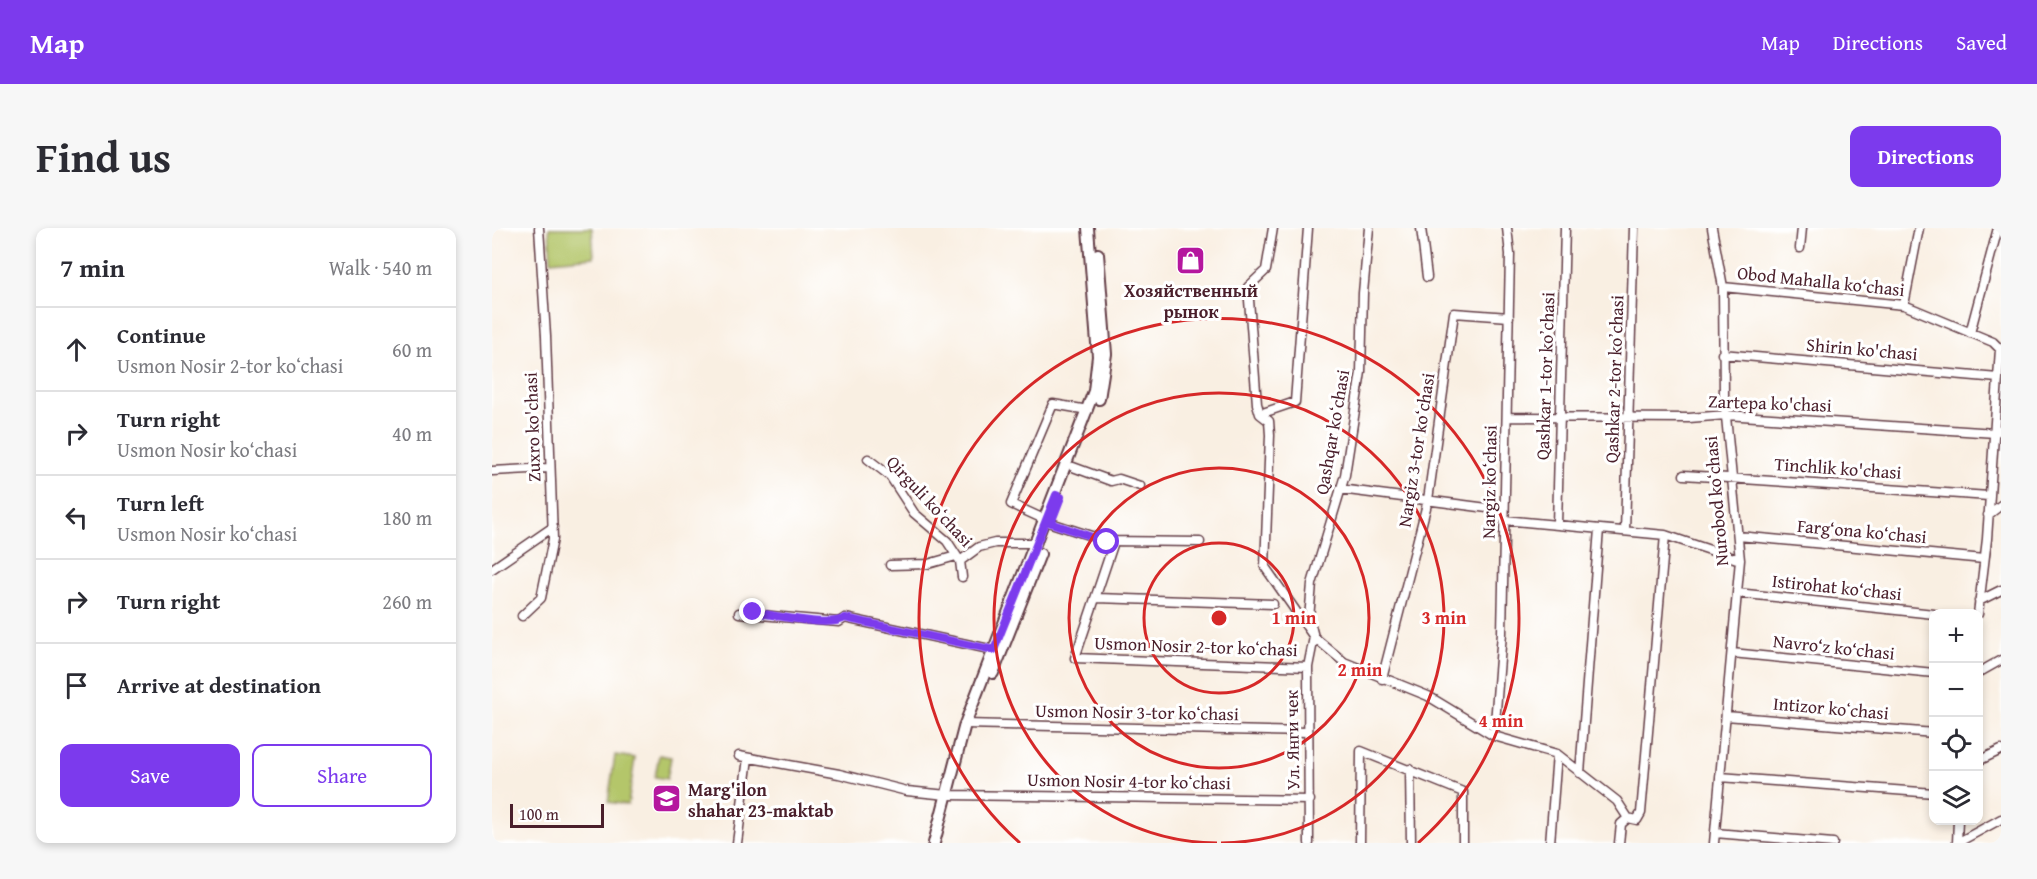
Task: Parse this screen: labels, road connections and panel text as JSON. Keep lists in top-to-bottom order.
{
  "streets": {
    "street": [
      "Obod Mahalla ko‘chasi",
      "Shirin ko'chasi",
      "Qashkar 1-tor koʼchasi",
      "Qashkar 2-tor koʼchasi",
      "Zartepa ko'chasi",
      "Zuxro ko'chasi",
      "Qashqar koʻchasi",
      "Nargiz 3-tor koʻchasi",
      "Tinchlik ko'chasi",
      "Nargiz koʻchasi",
      "Qirguli koʻchasi",
      "Nurobod koʻchasi",
      "Farg‘ona ko‘chasi",
      "Istirohat ko‘chasi",
      "Usmon Nosir 2-tor koʻchasi",
      "Navro‘z ko‘chasi",
      "Intizor koʻchasi",
      "Usmon Nosir 3-tor koʻchasi",
      "Ул. Янги чек",
      "Usmon Nosir 4-tor koʻchasi"
    ]
  },
  "crossings": [
    ["Obod Mahalla ko‘chasi", "Shirin ko'chasi"],
    ["Obod Mahalla ko‘chasi", "Zartepa ko'chasi"],
    ["Obod Mahalla ko‘chasi", "Tinchlik ko'chasi"],
    ["Obod Mahalla ko‘chasi", "Nurobod koʻchasi"],
    ["Obod Mahalla ko‘chasi", "Farg‘ona ko‘chasi"],
    ["Shirin ko'chasi", "Nurobod koʻchasi"],
    ["Qashkar 1-tor koʼchasi", "Zartepa ko'chasi"],
    ["Qashkar 2-tor koʼchasi", "Zartepa ko'chasi"],
    ["Zartepa ko'chasi", "Nargiz koʻchasi"],
    ["Zartepa ko'chasi", "Nurobod koʻchasi"],
    ["Qashqar koʻchasi", "Ул. Янги чек"],
    ["Nargiz 3-tor koʻchasi", "Nargiz koʻchasi"],
    ["Tinchlik ko'chasi", "Nurobod koʻchasi"],
    ["Nurobod koʻchasi", "Farg‘ona ko‘chasi"],
    ["Nurobod koʻchasi", "Istirohat ko‘chasi"],
    ["Nurobod koʻchasi", "Navro‘z ko‘chasi"],
    ["Nurobod koʻchasi", "Intizor koʻchasi"],
    ["Usmon Nosir 2-tor koʻchasi", "Ул. Янги чек"],
    ["Usmon Nosir 3-tor koʻchasi", "Ул. Янги чек"],
    ["Ул. Янги чек", "Usmon Nosir 4-tor koʻchasi"]
  ],
  "places": {
    "shop": ["Хозяйственный рынок"],
    "school or university": ["Marg'ilon shahar 23-maktab"]
  },
  "scale_bar": "100 m",
  "page": {
    "header": "Map",
    "nav": ["Map", "Directions", "Saved"],
    "title": "Find us",
    "buttons": [
      "Directions",
      ["Save", "Share"]
    ],
    "heading": ["7 min", "Walk · 540 m"],
    "list": [
      ["Continue", "Usmon Nosir 2-tor koʻchasi", "60 m"],
      ["Turn right", "Usmon Nosir ko‘chasi", "40 m"],
      ["Turn left", "Usmon Nosir ko‘chasi", "180 m"],
      ["Turn right", "260 m"],
      "Arrive at destination"
    ],
    "map_buttons": ["+", "−"],
    "scale": "100 m"
  },
  "rings": [
    "1 min",
    "3 min",
    "2 min",
    "4 min"
  ]
}
